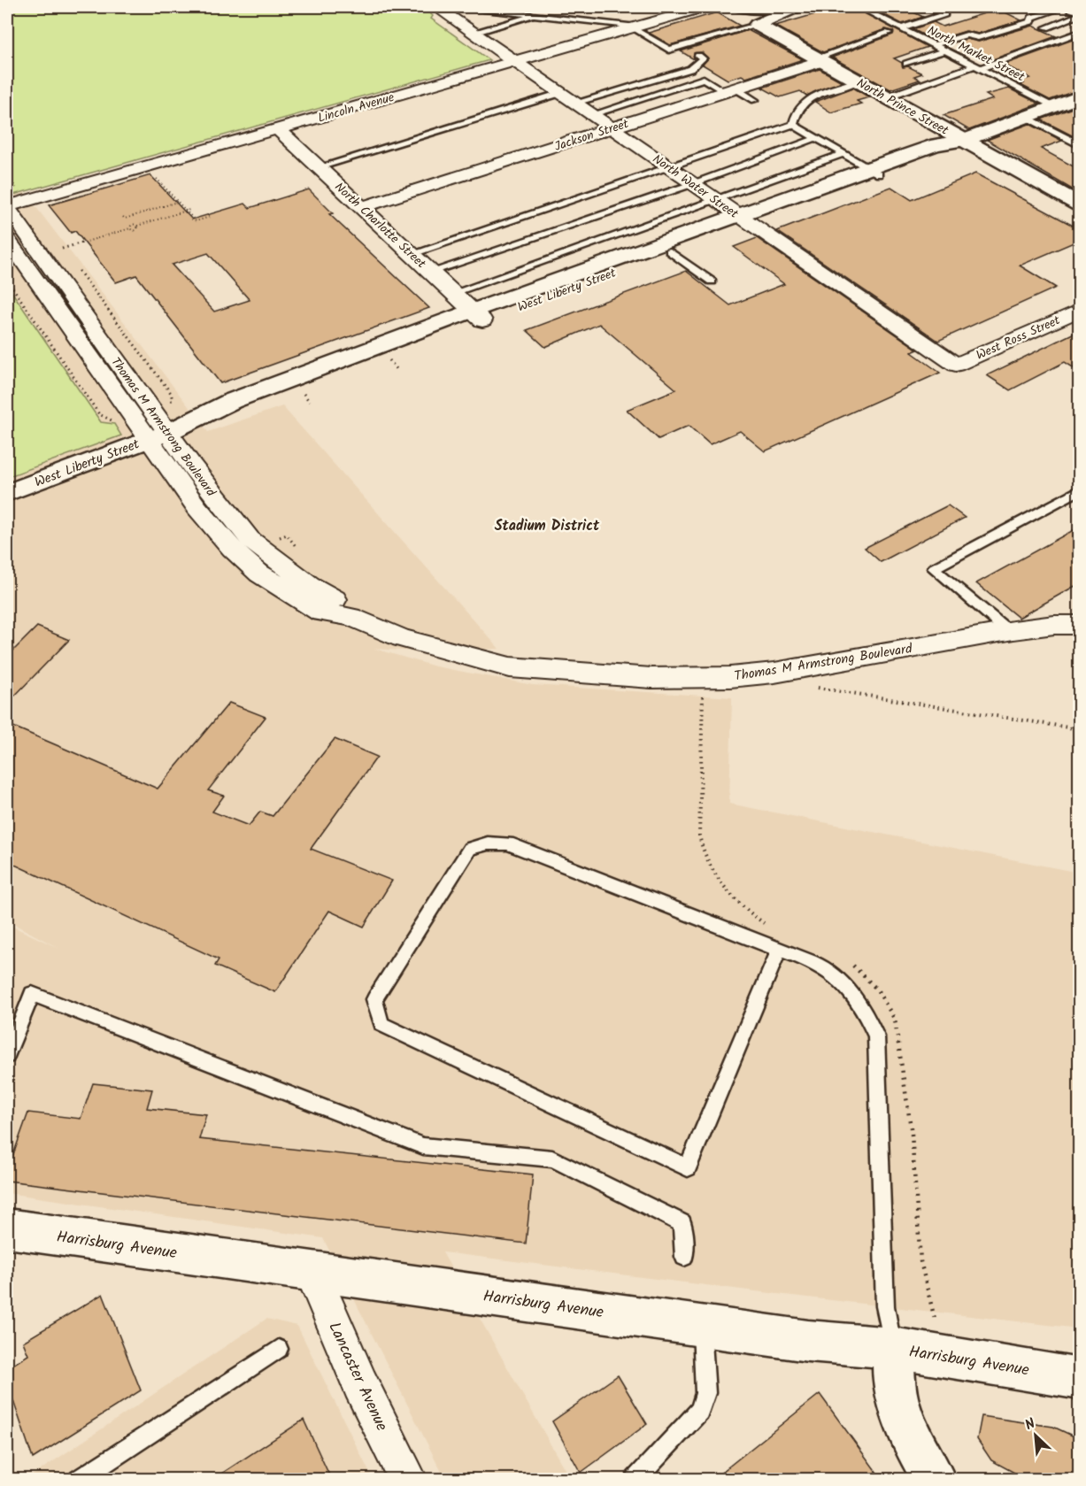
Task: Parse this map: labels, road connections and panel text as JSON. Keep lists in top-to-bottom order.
{
  "streets": {
    "main road": ["North Prince Street", "West Liberty Street", "Harrisburg Avenue"],
    "street": [
      "Lincoln Avenue",
      "Jackson Street",
      "North Water Street",
      "North Charlotte Street",
      "West Ross Street",
      "Thomas M Armstrong Boulevard",
      "Lancaster Avenue"
    ],
    "lane": ["North Market Street"]
  },
  "crossings": [
    ["North Market Street", "West Liberty Street"],
    ["North Prince Street", "Jackson Street"],
    ["North Prince Street", "West Liberty Street"],
    ["Lincoln Avenue", "North Water Street"],
    ["Lincoln Avenue", "North Charlotte Street"],
    ["Lincoln Avenue", "Thomas M Armstrong Boulevard"],
    ["Jackson Street", "North Water Street"],
    ["Jackson Street", "North Charlotte Street"],
    ["North Water Street", "West Liberty Street"],
    ["North Water Street", "West Ross Street"],
    ["North Charlotte Street", "West Liberty Street"],
    ["West Liberty Street", "Thomas M Armstrong Boulevard"],
    ["Harrisburg Avenue", "Lancaster Avenue"]
  ],
  "districts": ["Stadium District"],
  "north": "top left"
}
